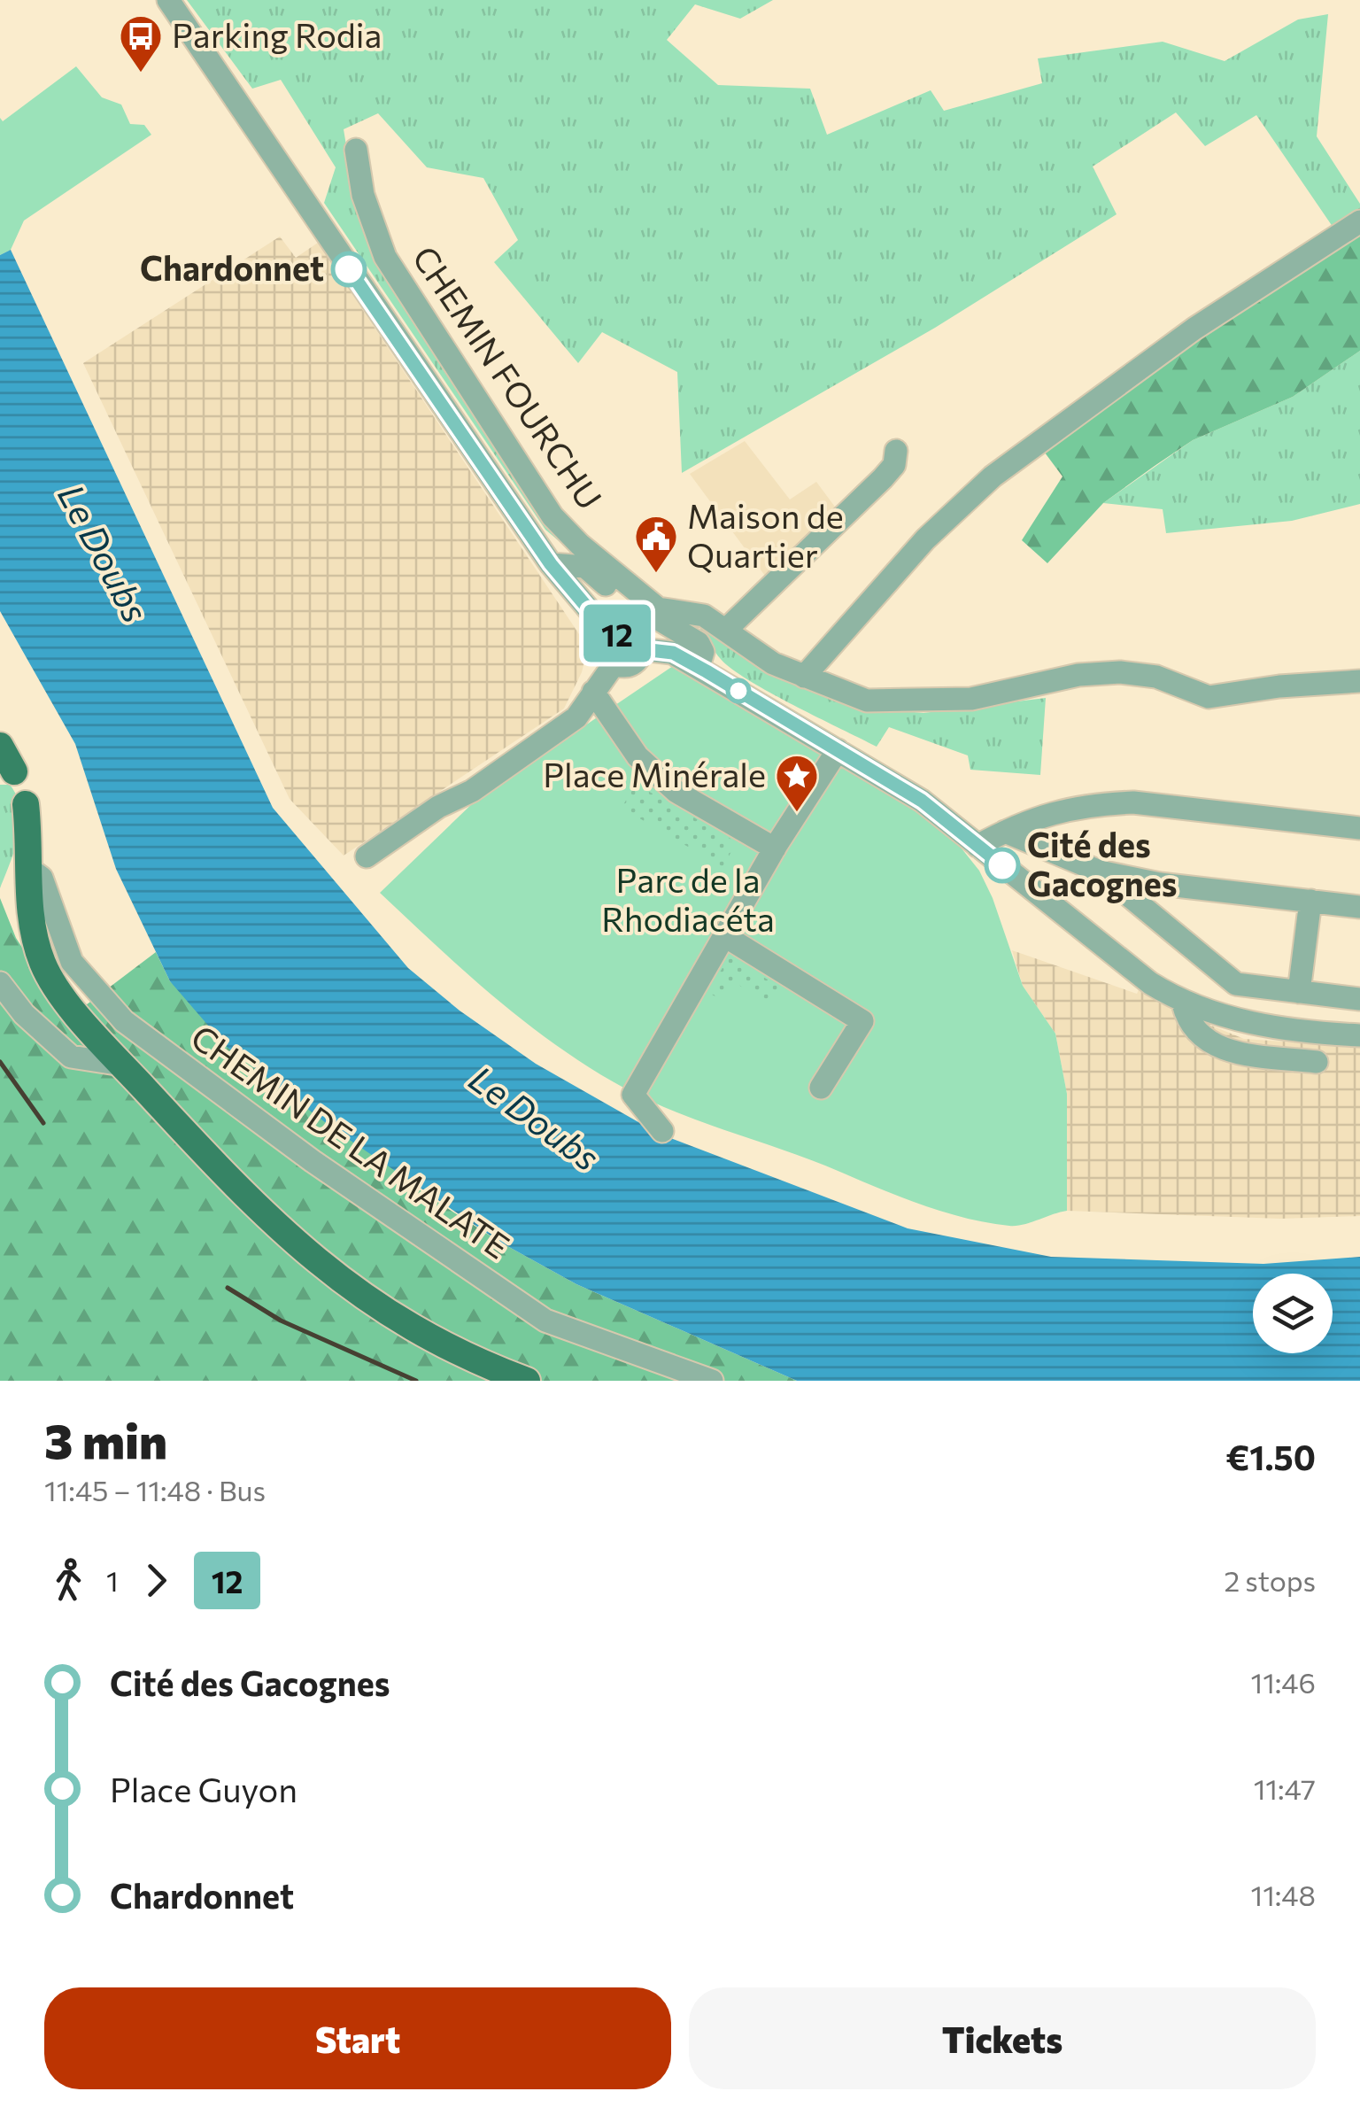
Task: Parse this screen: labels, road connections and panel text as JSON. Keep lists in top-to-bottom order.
{
  "streets": {
    "street": ["CHEMIN FOURCHU", "CHEMIN DE LA MALATE"]
  },
  "water": ["Le Doubs"],
  "parks": ["Parc de la Rhodiacéta"],
  "places": {
    "bus stop": ["Parking Rodia"],
    "other": ["Chardonnet", "Cité des Gacognes"],
    "public building": ["Maison de Quartier"],
    "place": ["Place Minérale"]
  },
  "lines": ["bus line 12"],
  "page": {
    "on_map": "12",
    "heading": ["3 min", "11:45 – 11:48 · Bus", "€1.50"],
    "legs": ["1", "12", "2 stops"],
    "list": [
      {
        "name": "Cité des Gacognes",
        "value": "11:46"
      },
      {
        "name": "Place Guyon",
        "value": "11:47"
      },
      {
        "name": "Chardonnet",
        "value": "11:48"
      }
    ],
    "buttons": ["Start", "Tickets"]
  }
}
